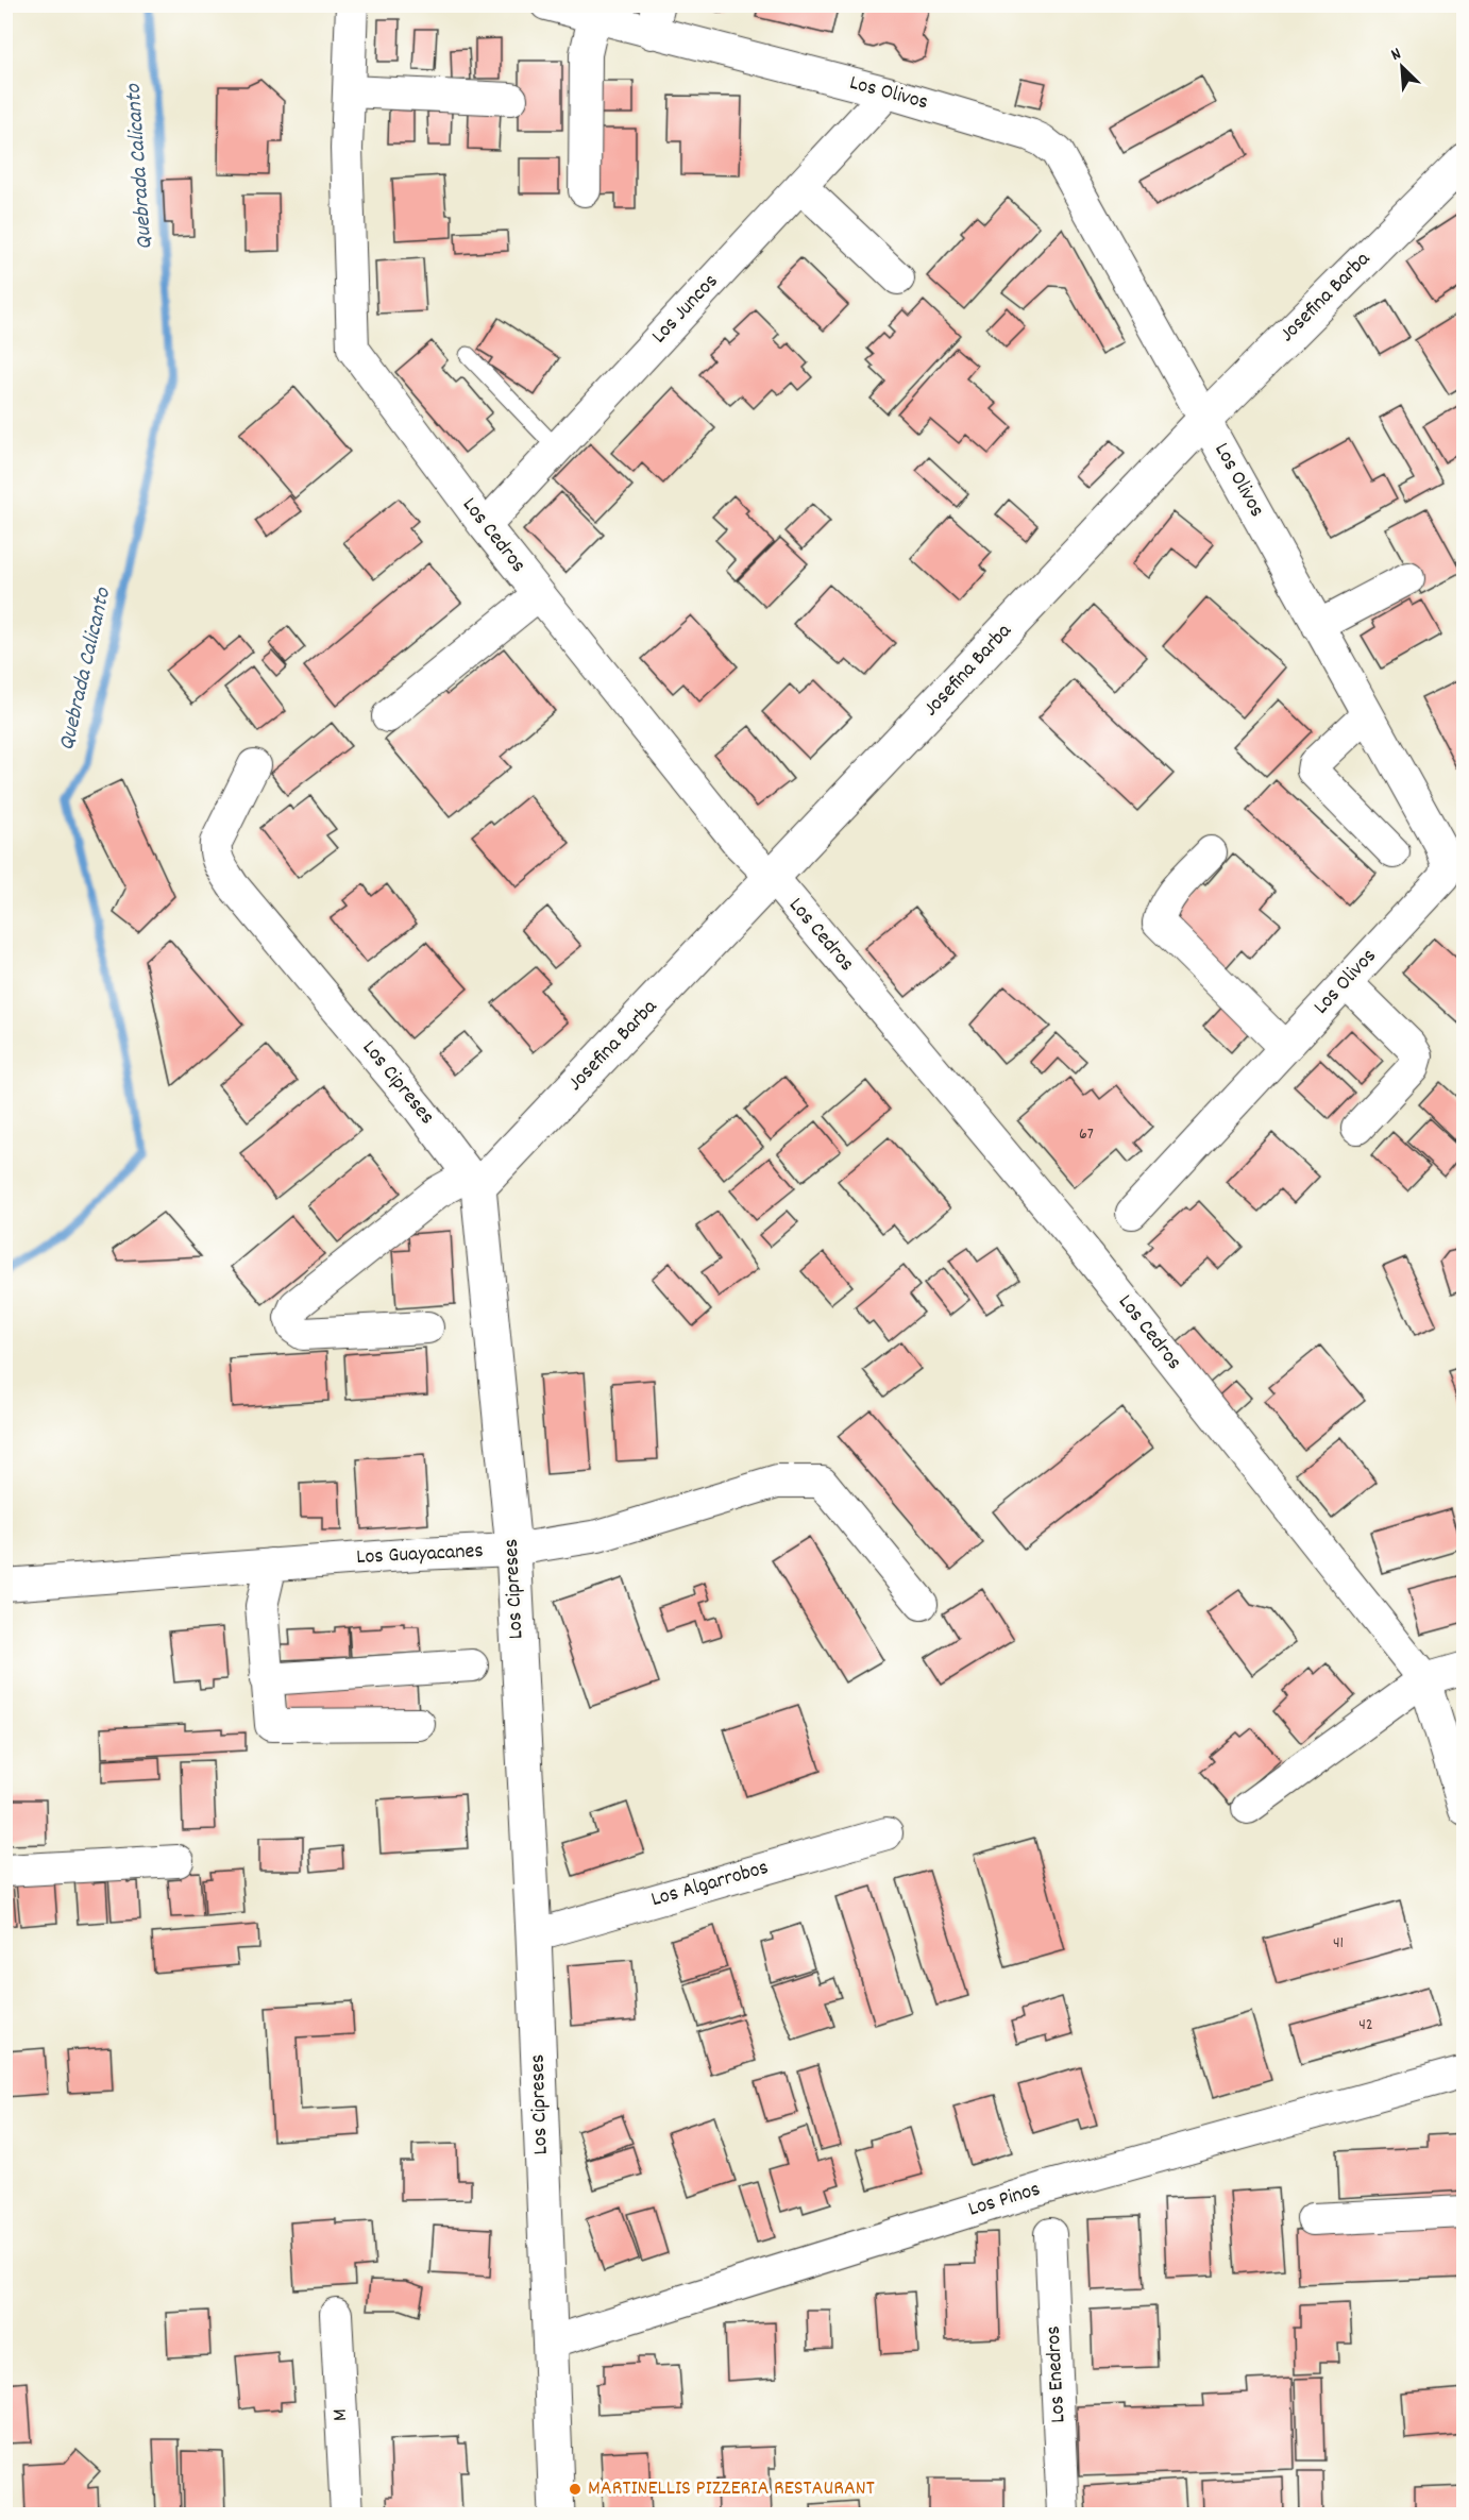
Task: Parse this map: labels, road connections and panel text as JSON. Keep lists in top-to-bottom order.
{
  "streets": {
    "street": [
      "Los Olivos",
      "Josefina Barba",
      "Los Juncos",
      "Los Cedros",
      "Los Cipreses",
      "Los Guayacanes",
      "Los Algarrobos",
      "Los Pinos",
      "Los Enedros",
      "M"
    ]
  },
  "crossings": [
    ["Los Olivos", "Josefina Barba"],
    ["Los Olivos", "Los Juncos"],
    ["Josefina Barba", "Los Cedros"],
    ["Josefina Barba", "Los Cipreses"],
    ["Los Juncos", "Los Cedros"],
    ["Los Cipreses", "Los Guayacanes"],
    ["Los Cipreses", "Los Algarrobos"],
    ["Los Cipreses", "Los Pinos"]
  ],
  "water": ["Quebrada Calicanto"],
  "places": ["MARTINELLIS PIZZERIA RESTAURANT"],
  "house_numbers": ["67", "41", "42"],
  "north": "top left"
}
